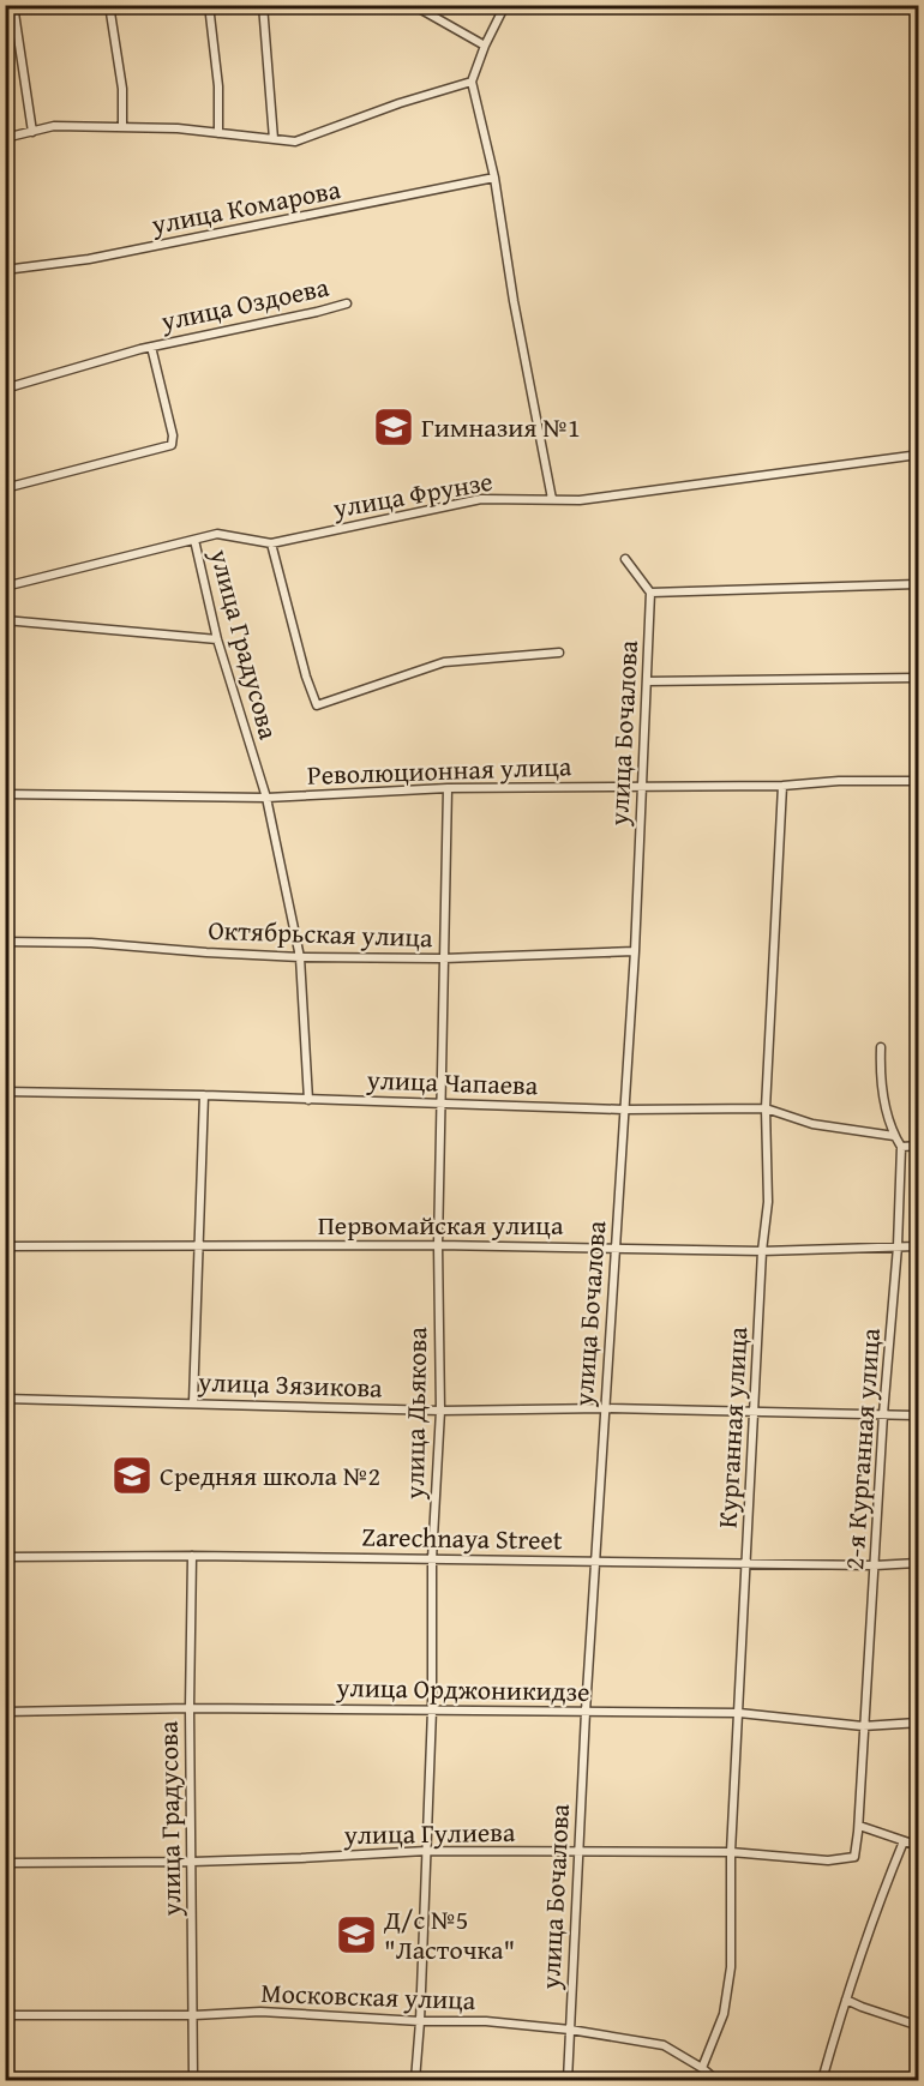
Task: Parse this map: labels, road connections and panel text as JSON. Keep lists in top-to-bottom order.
{
  "streets": {
    "street": [
      "улица Комарова",
      "улица Оздоева",
      "улица Фрунзе",
      "улица Градусова",
      "улица Бочалова",
      "Революционная улица",
      "Октябрьская улица",
      "улица Чапаева",
      "Первомайская улица",
      "улица Зязикова",
      "улица Дьякова",
      "Курганная улица",
      "2-я Курганная улица",
      "Zarechnaya Street",
      "улица Орджоникидзе",
      "улица Гулиева",
      "Московская улица"
    ]
  },
  "crossings": [
    ["улица Фрунзе", "улица Градусова"],
    ["улица Градусова", "Революционная улица"],
    ["улица Градусова", "Октябрьская улица"],
    ["улица Градусова", "улица Чапаева"],
    ["улица Градусова", "Zarechnaya Street"],
    ["улица Градусова", "улица Орджоникидзе"],
    ["улица Градусова", "улица Гулиева"],
    ["улица Градусова", "Московская улица"],
    ["улица Бочалова", "Революционная улица"],
    ["улица Бочалова", "Октябрьская улица"],
    ["улица Бочалова", "улица Чапаева"],
    ["улица Бочалова", "Первомайская улица"],
    ["улица Бочалова", "улица Зязикова"],
    ["улица Бочалова", "Zarechnaya Street"],
    ["улица Бочалова", "улица Орджоникидзе"],
    ["улица Бочалова", "улица Гулиева"],
    ["улица Бочалова", "Московская улица"],
    ["Революционная улица", "улица Дьякова"],
    ["Революционная улица", "Курганная улица"],
    ["Октябрьская улица", "улица Дьякова"],
    ["улица Чапаева", "улица Дьякова"],
    ["улица Чапаева", "Курганная улица"],
    ["Первомайская улица", "улица Дьякова"],
    ["Первомайская улица", "Курганная улица"],
    ["Первомайская улица", "2-я Курганная улица"],
    ["улица Зязикова", "улица Дьякова"],
    ["улица Зязикова", "Курганная улица"],
    ["улица Зязикова", "2-я Курганная улица"],
    ["улица Дьякова", "Zarechnaya Street"],
    ["улица Дьякова", "улица Орджоникидзе"],
    ["улица Дьякова", "улица Гулиева"],
    ["улица Дьякова", "Московская улица"],
    ["Курганная улица", "Zarechnaya Street"],
    ["Курганная улица", "улица Орджоникидзе"],
    ["Курганная улица", "улица Гулиева"],
    ["Курганная улица", "Московская улица"],
    ["2-я Курганная улица", "Zarechnaya Street"],
    ["2-я Курганная улица", "улица Орджоникидзе"],
    ["2-я Курганная улица", "улица Гулиева"]
  ],
  "places": {
    "school or university": ["Гимназия №1", "Средняя школа №2", "Д/с №5 \"Ласточка\""]
  }
}
